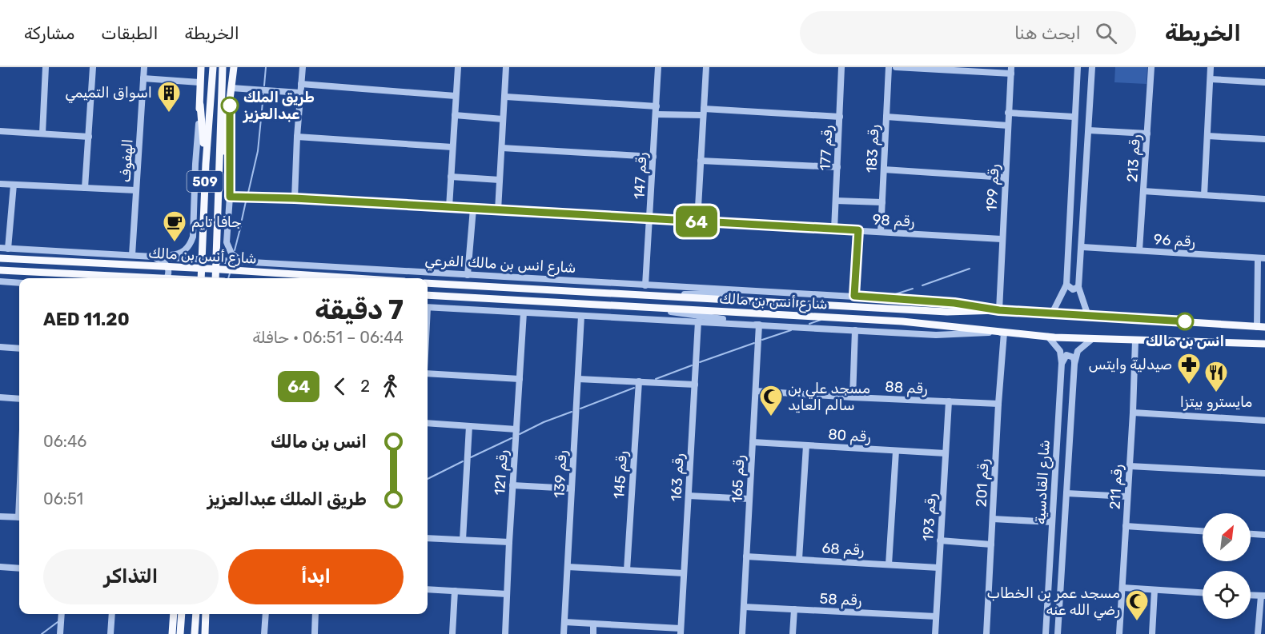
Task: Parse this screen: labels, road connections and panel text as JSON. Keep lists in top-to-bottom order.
{
  "streets": {
    "main road": ["509", "شارع أنس بن مالك"],
    "street": [
      "رقم 177",
      "رقم 183",
      "رقم 213",
      "الهفوف",
      "رقم 147",
      "رقم 199",
      "رقم 98",
      "رقم 96",
      "شارع انس بن مالك الفرعي",
      "رقم 88",
      "رقم 80",
      "رقم 121",
      "رقم 139",
      "رقم 145",
      "رقم 163",
      "رقم 165",
      "شارع القادسية",
      "رقم 201",
      "رقم 211",
      "رقم 193",
      "رقم 68",
      "رقم 58"
    ]
  },
  "crossings": [
    ["رقم 177", "رقم 98"],
    ["رقم 183", "رقم 98"],
    ["رقم 213", "رقم 96"],
    ["الهفوف", "شارع انس بن مالك الفرعي"],
    ["رقم 147", "رقم 98"],
    ["رقم 147", "شارع انس بن مالك الفرعي"],
    ["509", "شارع انس بن مالك الفرعي"],
    ["رقم 199", "رقم 98"],
    ["رقم 199", "شارع أنس بن مالك"],
    ["رقم 199", "شارع انس بن مالك الفرعي"],
    ["شارع أنس بن مالك", "شارع انس بن مالك الفرعي"],
    ["شارع أنس بن مالك", "شارع القادسية"],
    ["شارع أنس بن مالك", "رقم 201"],
    ["شارع أنس بن مالك", "رقم 211"],
    ["رقم 88", "رقم 165"],
    ["رقم 88", "رقم 201"],
    ["رقم 88", "رقم 193"],
    ["رقم 80", "رقم 165"],
    ["رقم 80", "رقم 193"],
    ["رقم 165", "رقم 68"],
    ["رقم 165", "رقم 58"],
    ["رقم 193", "رقم 68"],
    ["رقم 193", "رقم 58"]
  ],
  "places": {
    "other": ["طريق الملك عبدالعزيز", "انس بن مالك"],
    "building": ["اسواق التميمي"],
    "cafe": ["جافا تايم"],
    "pharmacy": ["صيدلية وايتس"],
    "restaurant": ["مايسترو بيتزا"],
    "mosque": ["مسجد علي بن سالم العايد", "مسجد عمر بن الخطاب رضي الله عنه"]
  },
  "lines": ["bus line 64"],
  "north": "top right",
  "page": {
    "header": "الخريطة",
    "search": "ابحث هنا",
    "nav": ["الخريطة", "الطبقات", "مشاركة"],
    "on_map": "64",
    "heading": ["7 دقيقة", "06:44 – 06:51 · حافلة", "AED 11.20"],
    "legs": ["2", "64"],
    "list": [
      {
        "name": "انس بن مالك",
        "value": "06:46"
      },
      {
        "name": "طريق الملك عبدالعزيز",
        "value": "06:51"
      }
    ],
    "buttons": ["ابدأ", "التذاكر"]
  }
}
